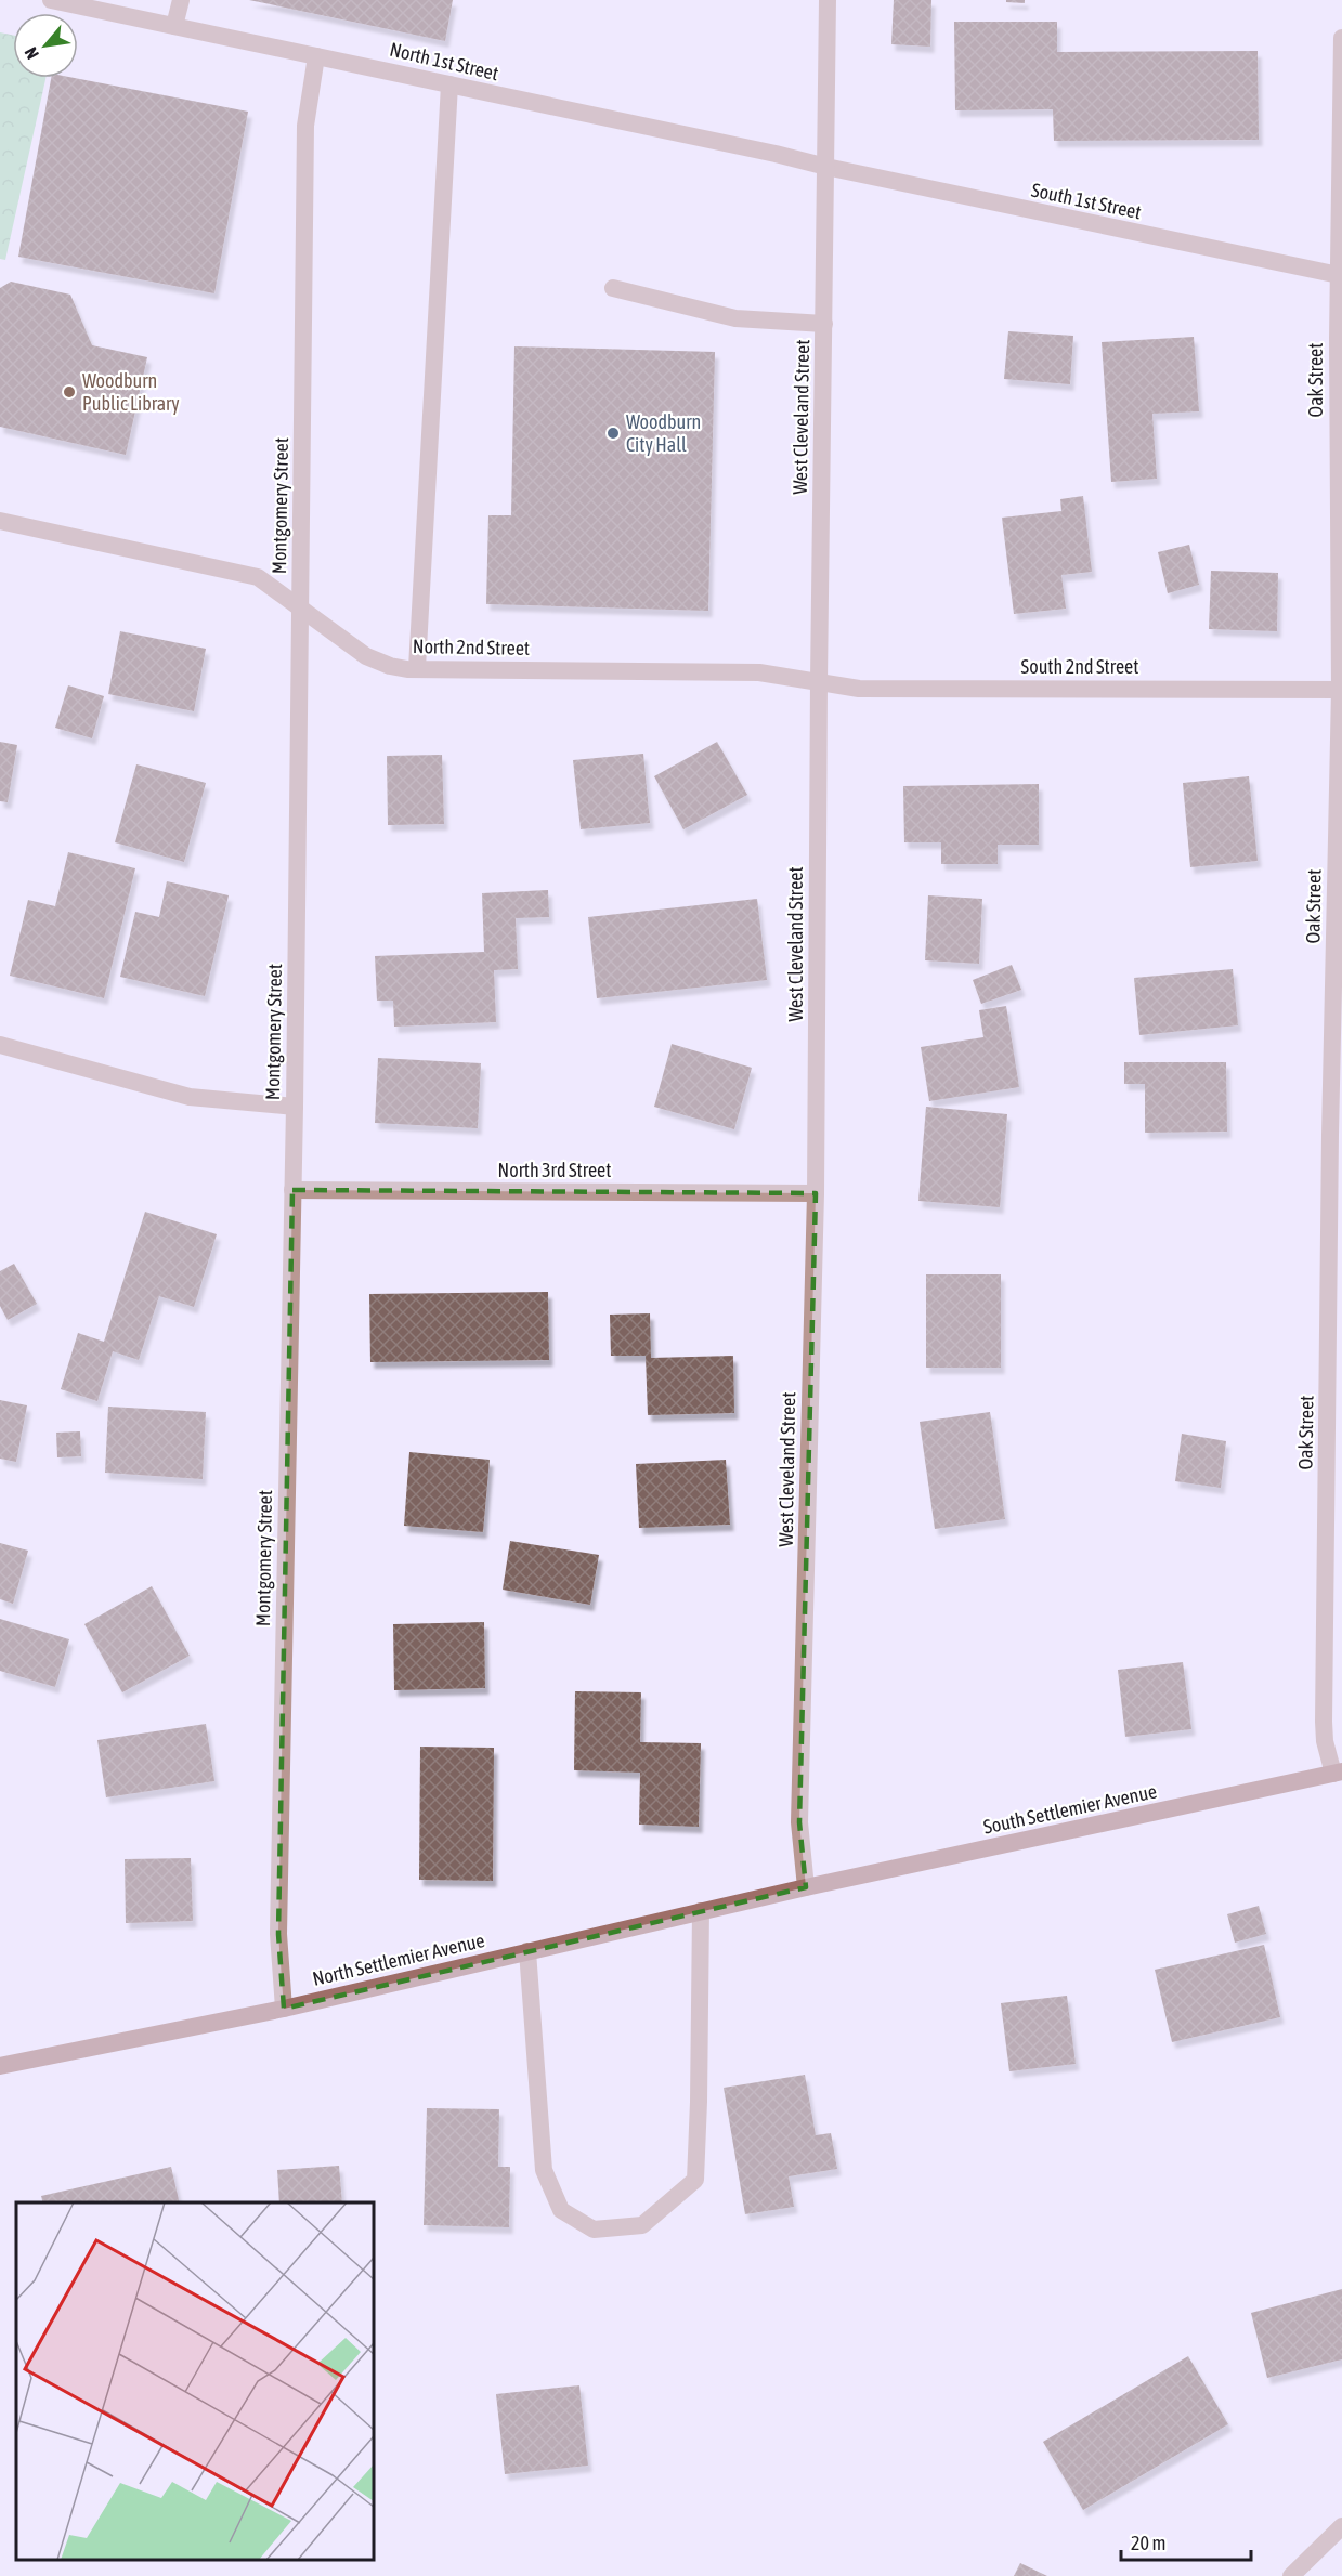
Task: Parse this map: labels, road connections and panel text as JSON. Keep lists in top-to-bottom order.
{
  "streets": {
    "main road": ["South Settlemier Avenue", "North Settlemier Avenue"],
    "street": [
      "North 1st Street",
      "South 1st Street",
      "Oak Street",
      "West Cleveland Street",
      "Montgomery Street",
      "North 2nd Street",
      "South 2nd Street",
      "North 3rd Street"
    ]
  },
  "crossings": [
    ["North 1st Street", "South 1st Street"],
    ["North 1st Street", "West Cleveland Street"],
    ["North 1st Street", "Montgomery Street"],
    ["South 1st Street", "Oak Street"],
    ["South 1st Street", "West Cleveland Street"],
    ["Oak Street", "South 2nd Street"],
    ["Oak Street", "South Settlemier Avenue"],
    ["West Cleveland Street", "North 2nd Street"],
    ["West Cleveland Street", "South 2nd Street"],
    ["West Cleveland Street", "North 3rd Street"],
    ["West Cleveland Street", "South Settlemier Avenue"],
    ["West Cleveland Street", "North Settlemier Avenue"],
    ["Montgomery Street", "North 2nd Street"],
    ["Montgomery Street", "North 3rd Street"],
    ["Montgomery Street", "North Settlemier Avenue"],
    ["North 2nd Street", "South 2nd Street"],
    ["South Settlemier Avenue", "North Settlemier Avenue"]
  ],
  "places": ["Woodburn Public Library", "Woodburn City Hall"],
  "scale_bar": "20 m",
  "north": "bottom left"
}
